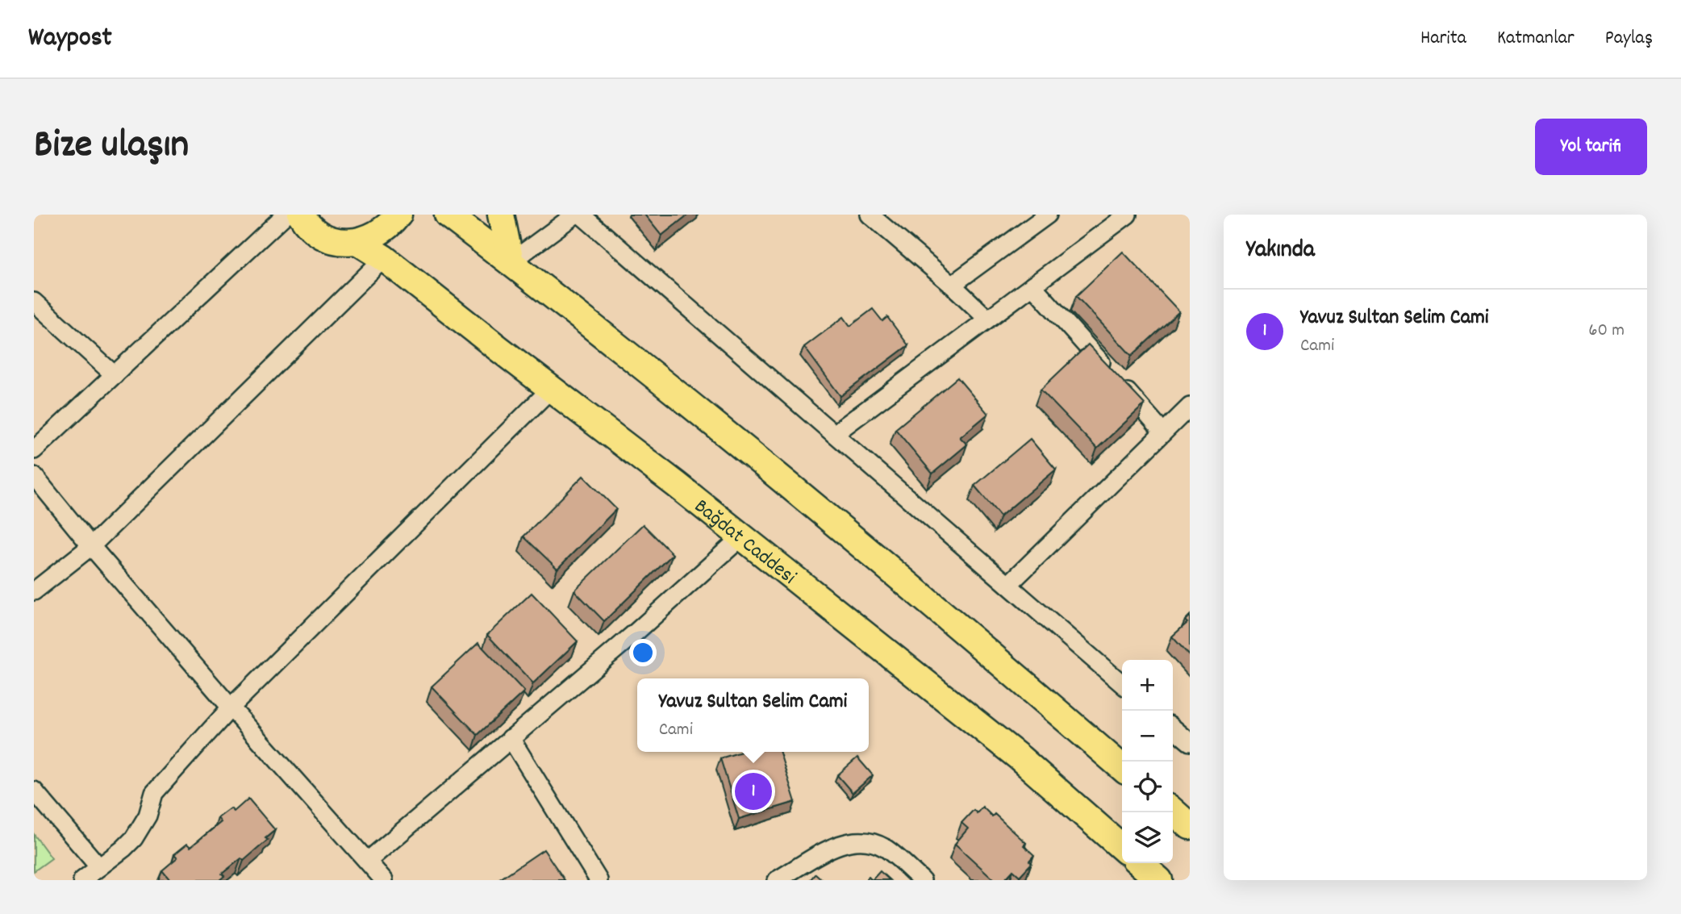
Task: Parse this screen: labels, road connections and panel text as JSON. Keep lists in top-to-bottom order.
{
  "streets": {
    "main road": ["Bağdat Caddesi"]
  },
  "page": {
    "header": "Waypost",
    "nav": ["Harita", "Katmanlar", "Paylaş"],
    "title": "Bize ulaşın",
    "buttons": "Yol tarifi",
    "heading": "Yakında",
    "list": [
      {
        "mark": "1",
        "name": "Yavuz Sultan Selim Cami",
        "note": "Cami",
        "value": "60 m"
      }
    ],
    "map_buttons": ["+", "−"],
    "popup": ["Yavuz Sultan Selim Cami", "Cami"],
    "pins": "1"
  }
}
